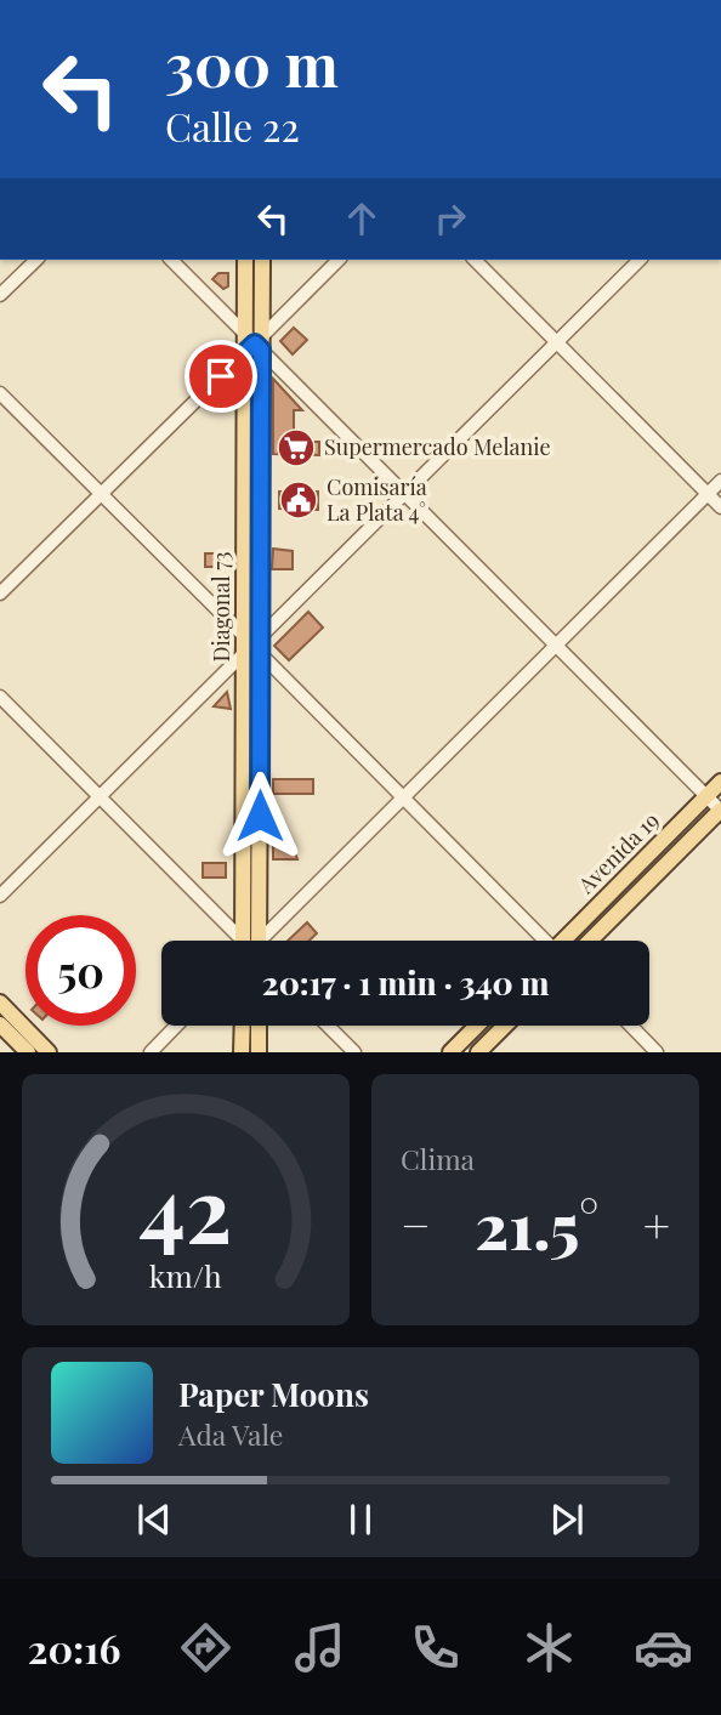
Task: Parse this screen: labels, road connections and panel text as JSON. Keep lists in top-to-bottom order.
{
  "streets": {
    "main road": ["Diagonal 73", "Avenida 19"]
  },
  "places": {
    "supermarket": ["Supermercado Melanie"],
    "public building": ["Comisaría La Plata 4°"]
  },
  "page": {
    "turn": ["300 m", "Calle 22"],
    "limit": "50",
    "trip": "20:17 · 1 min · 340 m",
    "tile": "Clima",
    "heat": ["−", "21.5°", "+"],
    "song": ["Paper Moons", "Ada Vale"],
    "tabs": "20:16",
    "gauge": ["42", "km/h"]
  }
}
